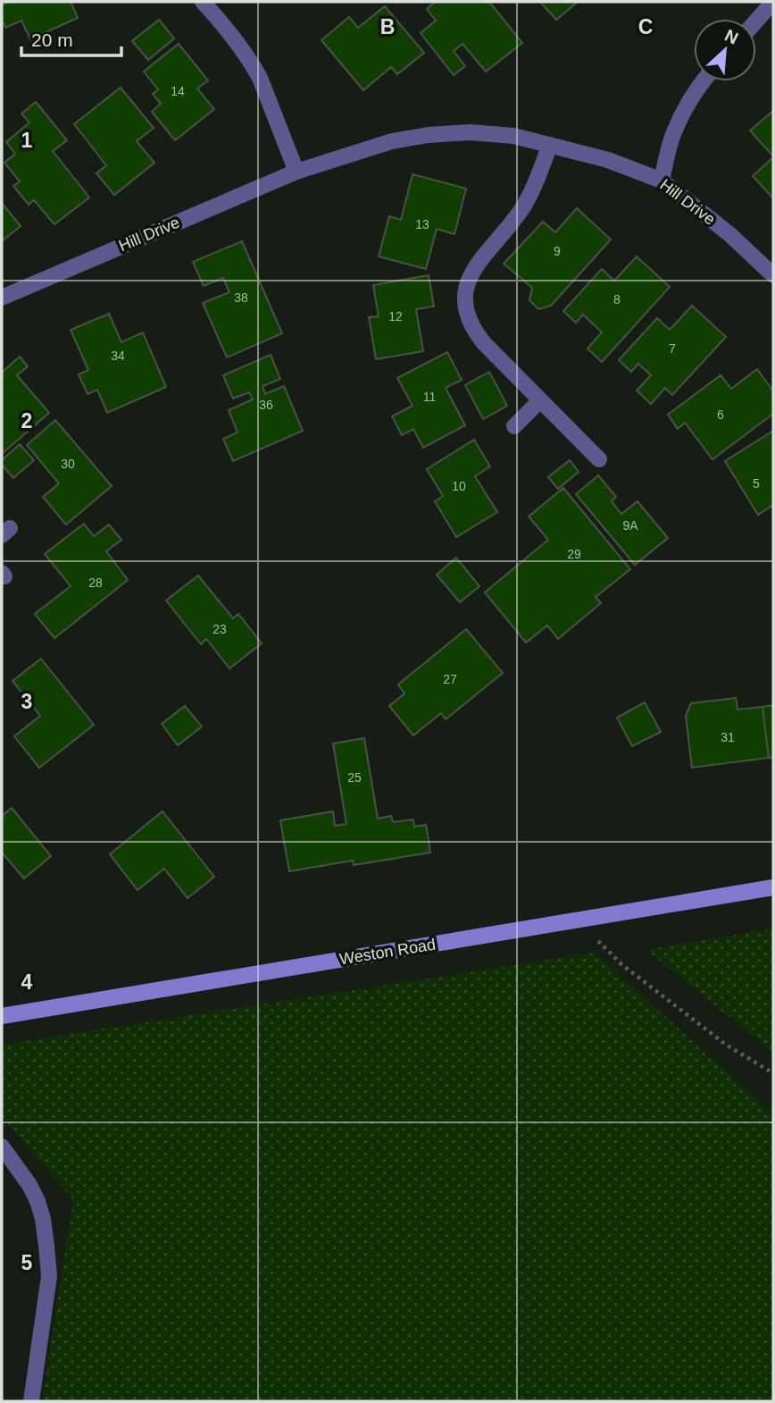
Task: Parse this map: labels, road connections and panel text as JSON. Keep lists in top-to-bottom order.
{
  "streets": {
    "main road": ["Weston Road"],
    "street": ["Hill Drive"]
  },
  "house_numbers": [
    "14",
    "13",
    "9",
    "38",
    "8",
    "12",
    "7",
    "34",
    "11",
    "36",
    "6",
    "30",
    "5",
    "10",
    "9A",
    "29",
    "28",
    "23",
    "27",
    "31",
    "25"
  ],
  "scale_bar": "20 m",
  "north": "top right",
  "grid": {
    "columns": ["B", "C"],
    "rows": [
      "1",
      "2",
      "3",
      "4",
      "5"
    ]
  }
}
